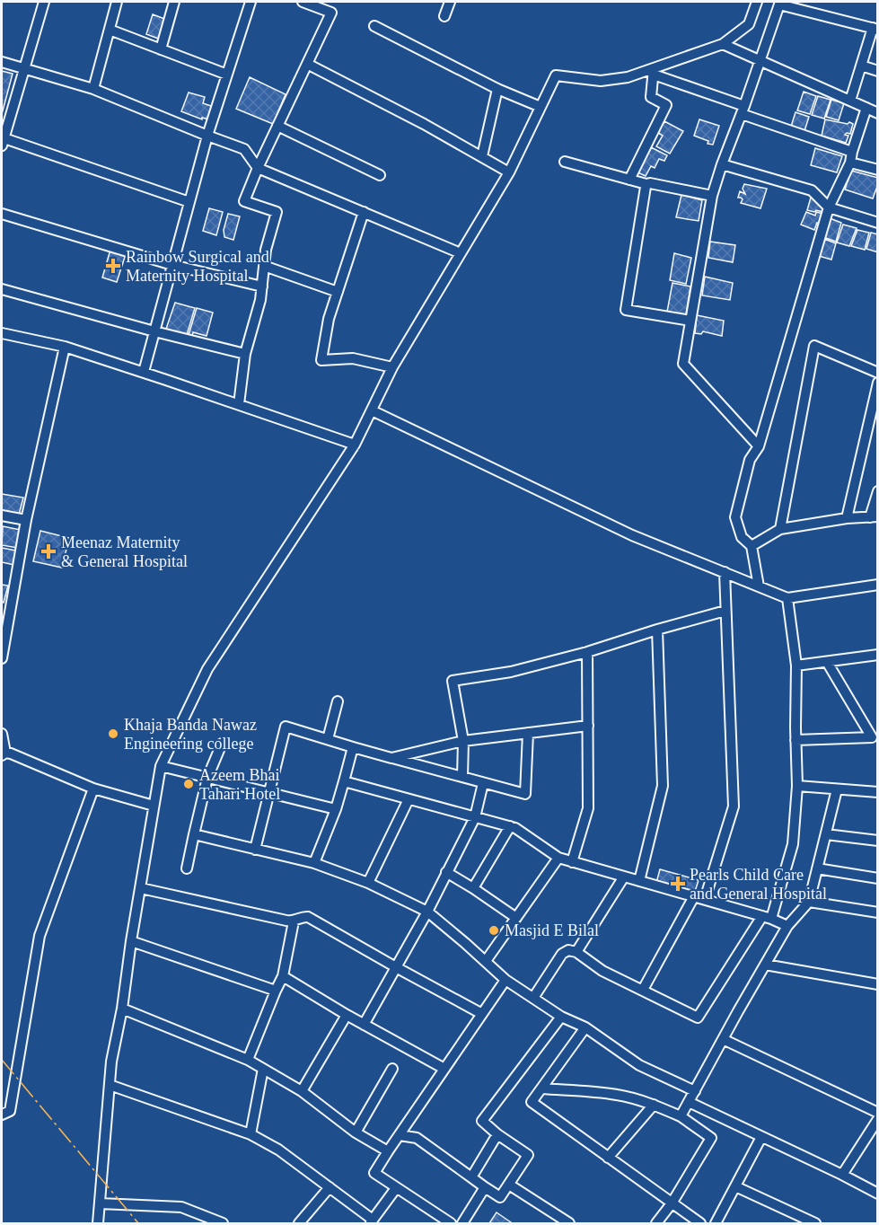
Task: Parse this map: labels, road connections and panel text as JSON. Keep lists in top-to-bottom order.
{
  "places": {
    "health": ["Rainbow Surgical and Maternity Hospital", "Meenaz Maternity & General Hospital", "Pearls Child Care and General Hospital"],
    "other": ["Khaja Banda Nawaz Engineering college", "Azeem Bhai Tahari Hotel", "Masjid E Bilal"]
  }
}
